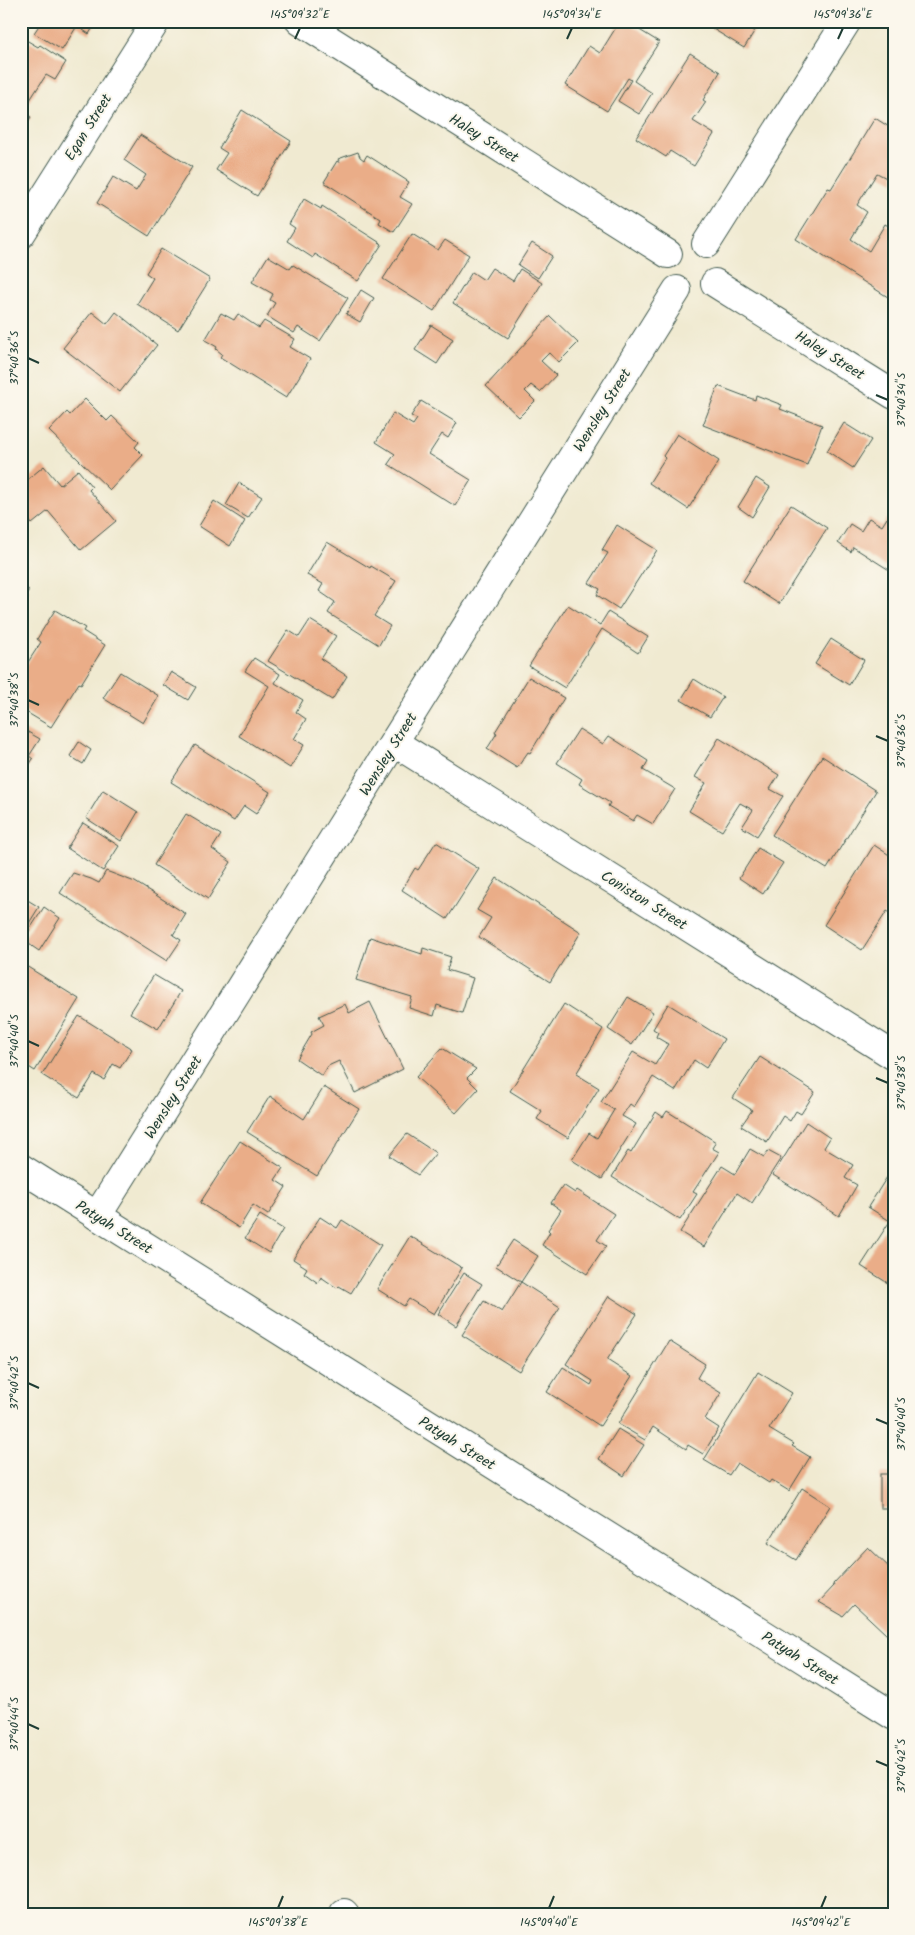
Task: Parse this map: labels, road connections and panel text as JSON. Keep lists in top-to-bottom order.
{
  "streets": {
    "street": [
      "Egan Street",
      "Haley Street",
      "Wensley Street",
      "Coniston Street",
      "Patyah Street"
    ]
  },
  "crossings": [
    ["Haley Street", "Wensley Street"],
    ["Wensley Street", "Coniston Street"],
    ["Wensley Street", "Patyah Street"]
  ],
  "coordinates": [
    "145°09'32\"E",
    "145°09'34\"E",
    "145°09'36\"E",
    "37°40'36\"S",
    "37°40'34\"S",
    "37°40'38\"S",
    "37°40'40\"S",
    "37°40'42\"S",
    "37°40'44\"S",
    "145°09'38\"E",
    "145°09'40\"E",
    "145°09'42\"E"
  ]
}
